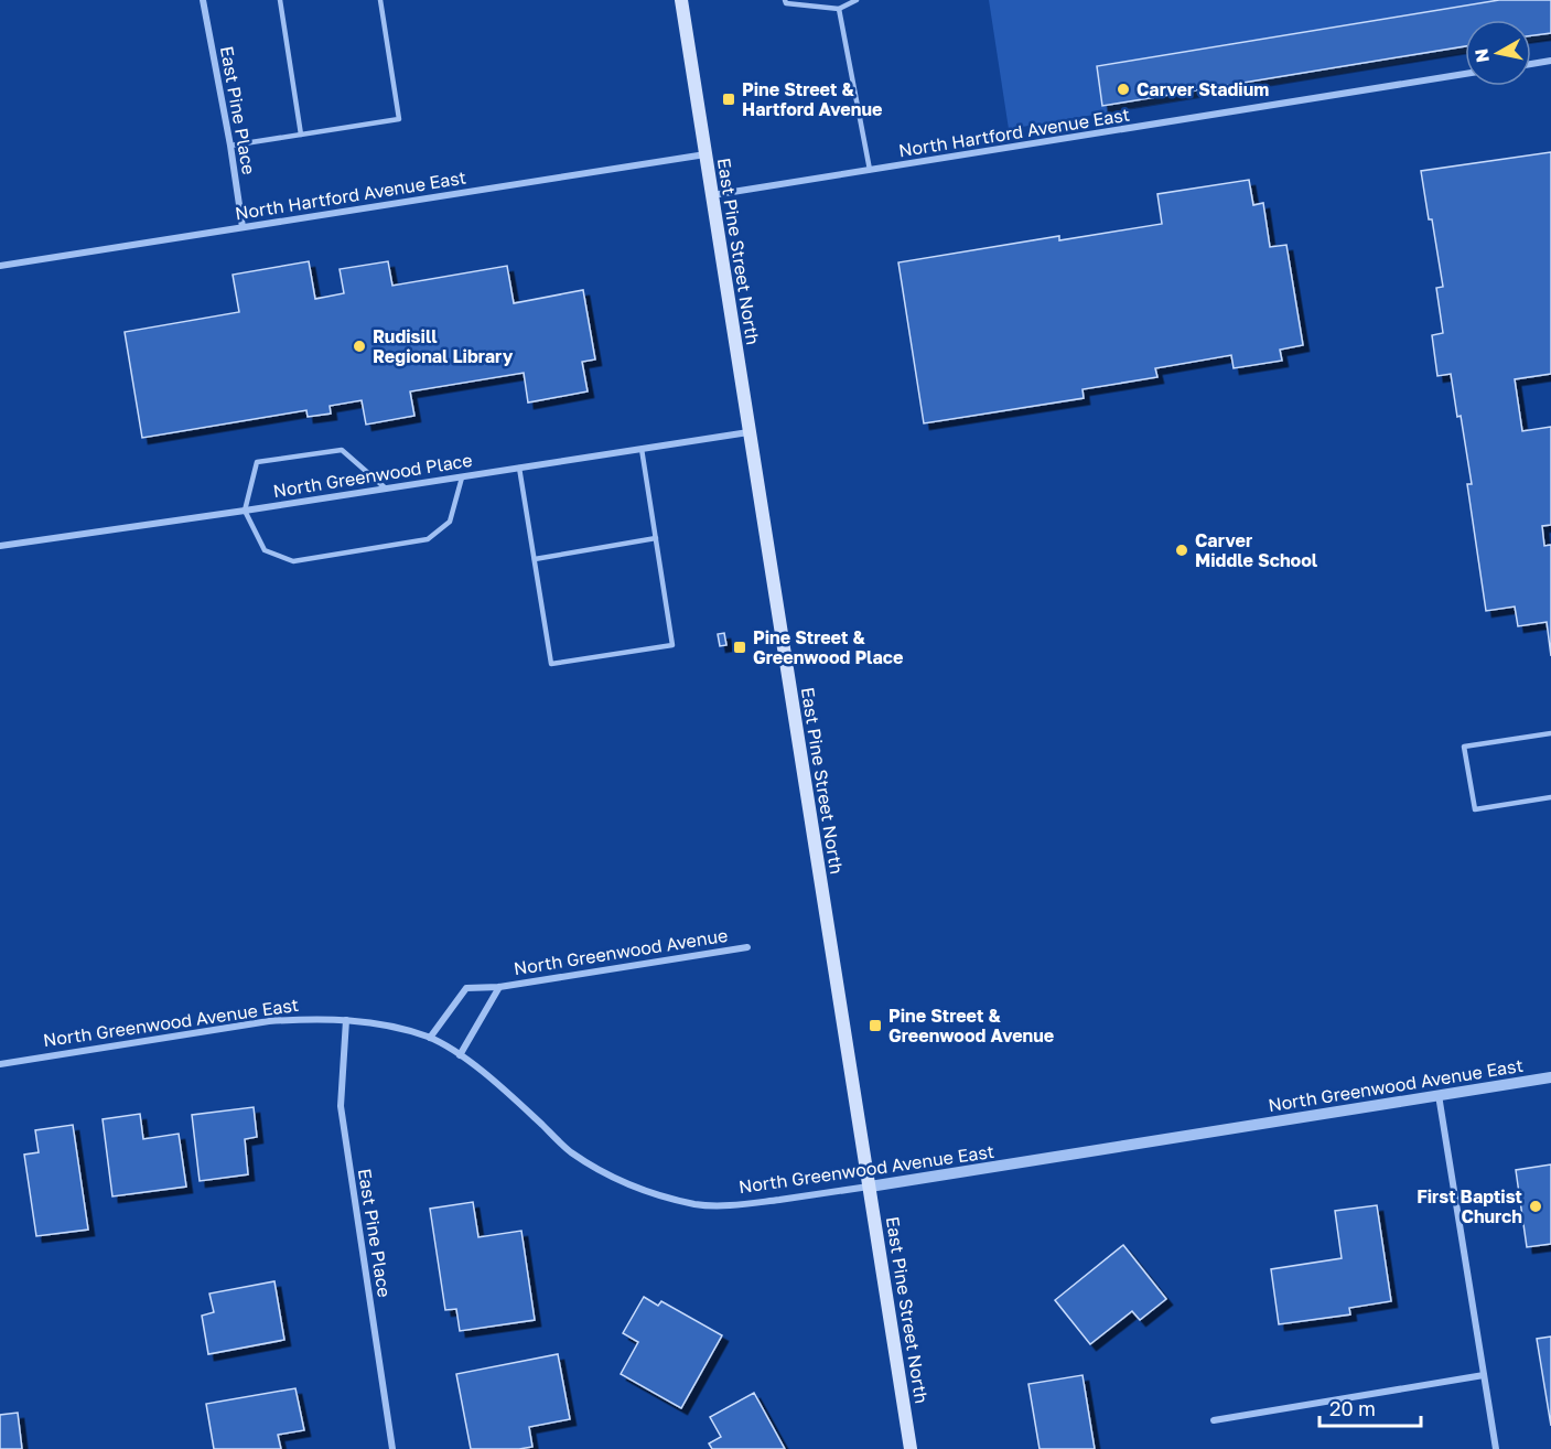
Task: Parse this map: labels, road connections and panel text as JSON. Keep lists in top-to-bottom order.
{
  "streets": {
    "main road": ["East Pine Street North"],
    "street": [
      "East Pine Place",
      "North Hartford Avenue East",
      "North Greenwood Place",
      "North Greenwood Avenue",
      "North Greenwood Avenue East"
    ]
  },
  "crossings": [
    ["East Pine Place", "North Hartford Avenue East"],
    ["East Pine Place", "North Greenwood Avenue East"],
    ["North Hartford Avenue East", "East Pine Street North"],
    ["East Pine Street North", "North Greenwood Place"],
    ["East Pine Street North", "North Greenwood Avenue East"],
    ["North Greenwood Avenue", "North Greenwood Avenue East"]
  ],
  "places": {
    "other": [
      "Carver Stadium",
      "Rudisill Regional Library",
      "Carver Middle School",
      "First Baptist Church"
    ],
    "transit": ["Pine Street & Hartford Avenue", "Pine Street & Greenwood Place", "Pine Street & Greenwood Avenue"]
  },
  "scale_bar": "20 m",
  "north": "left"
}
